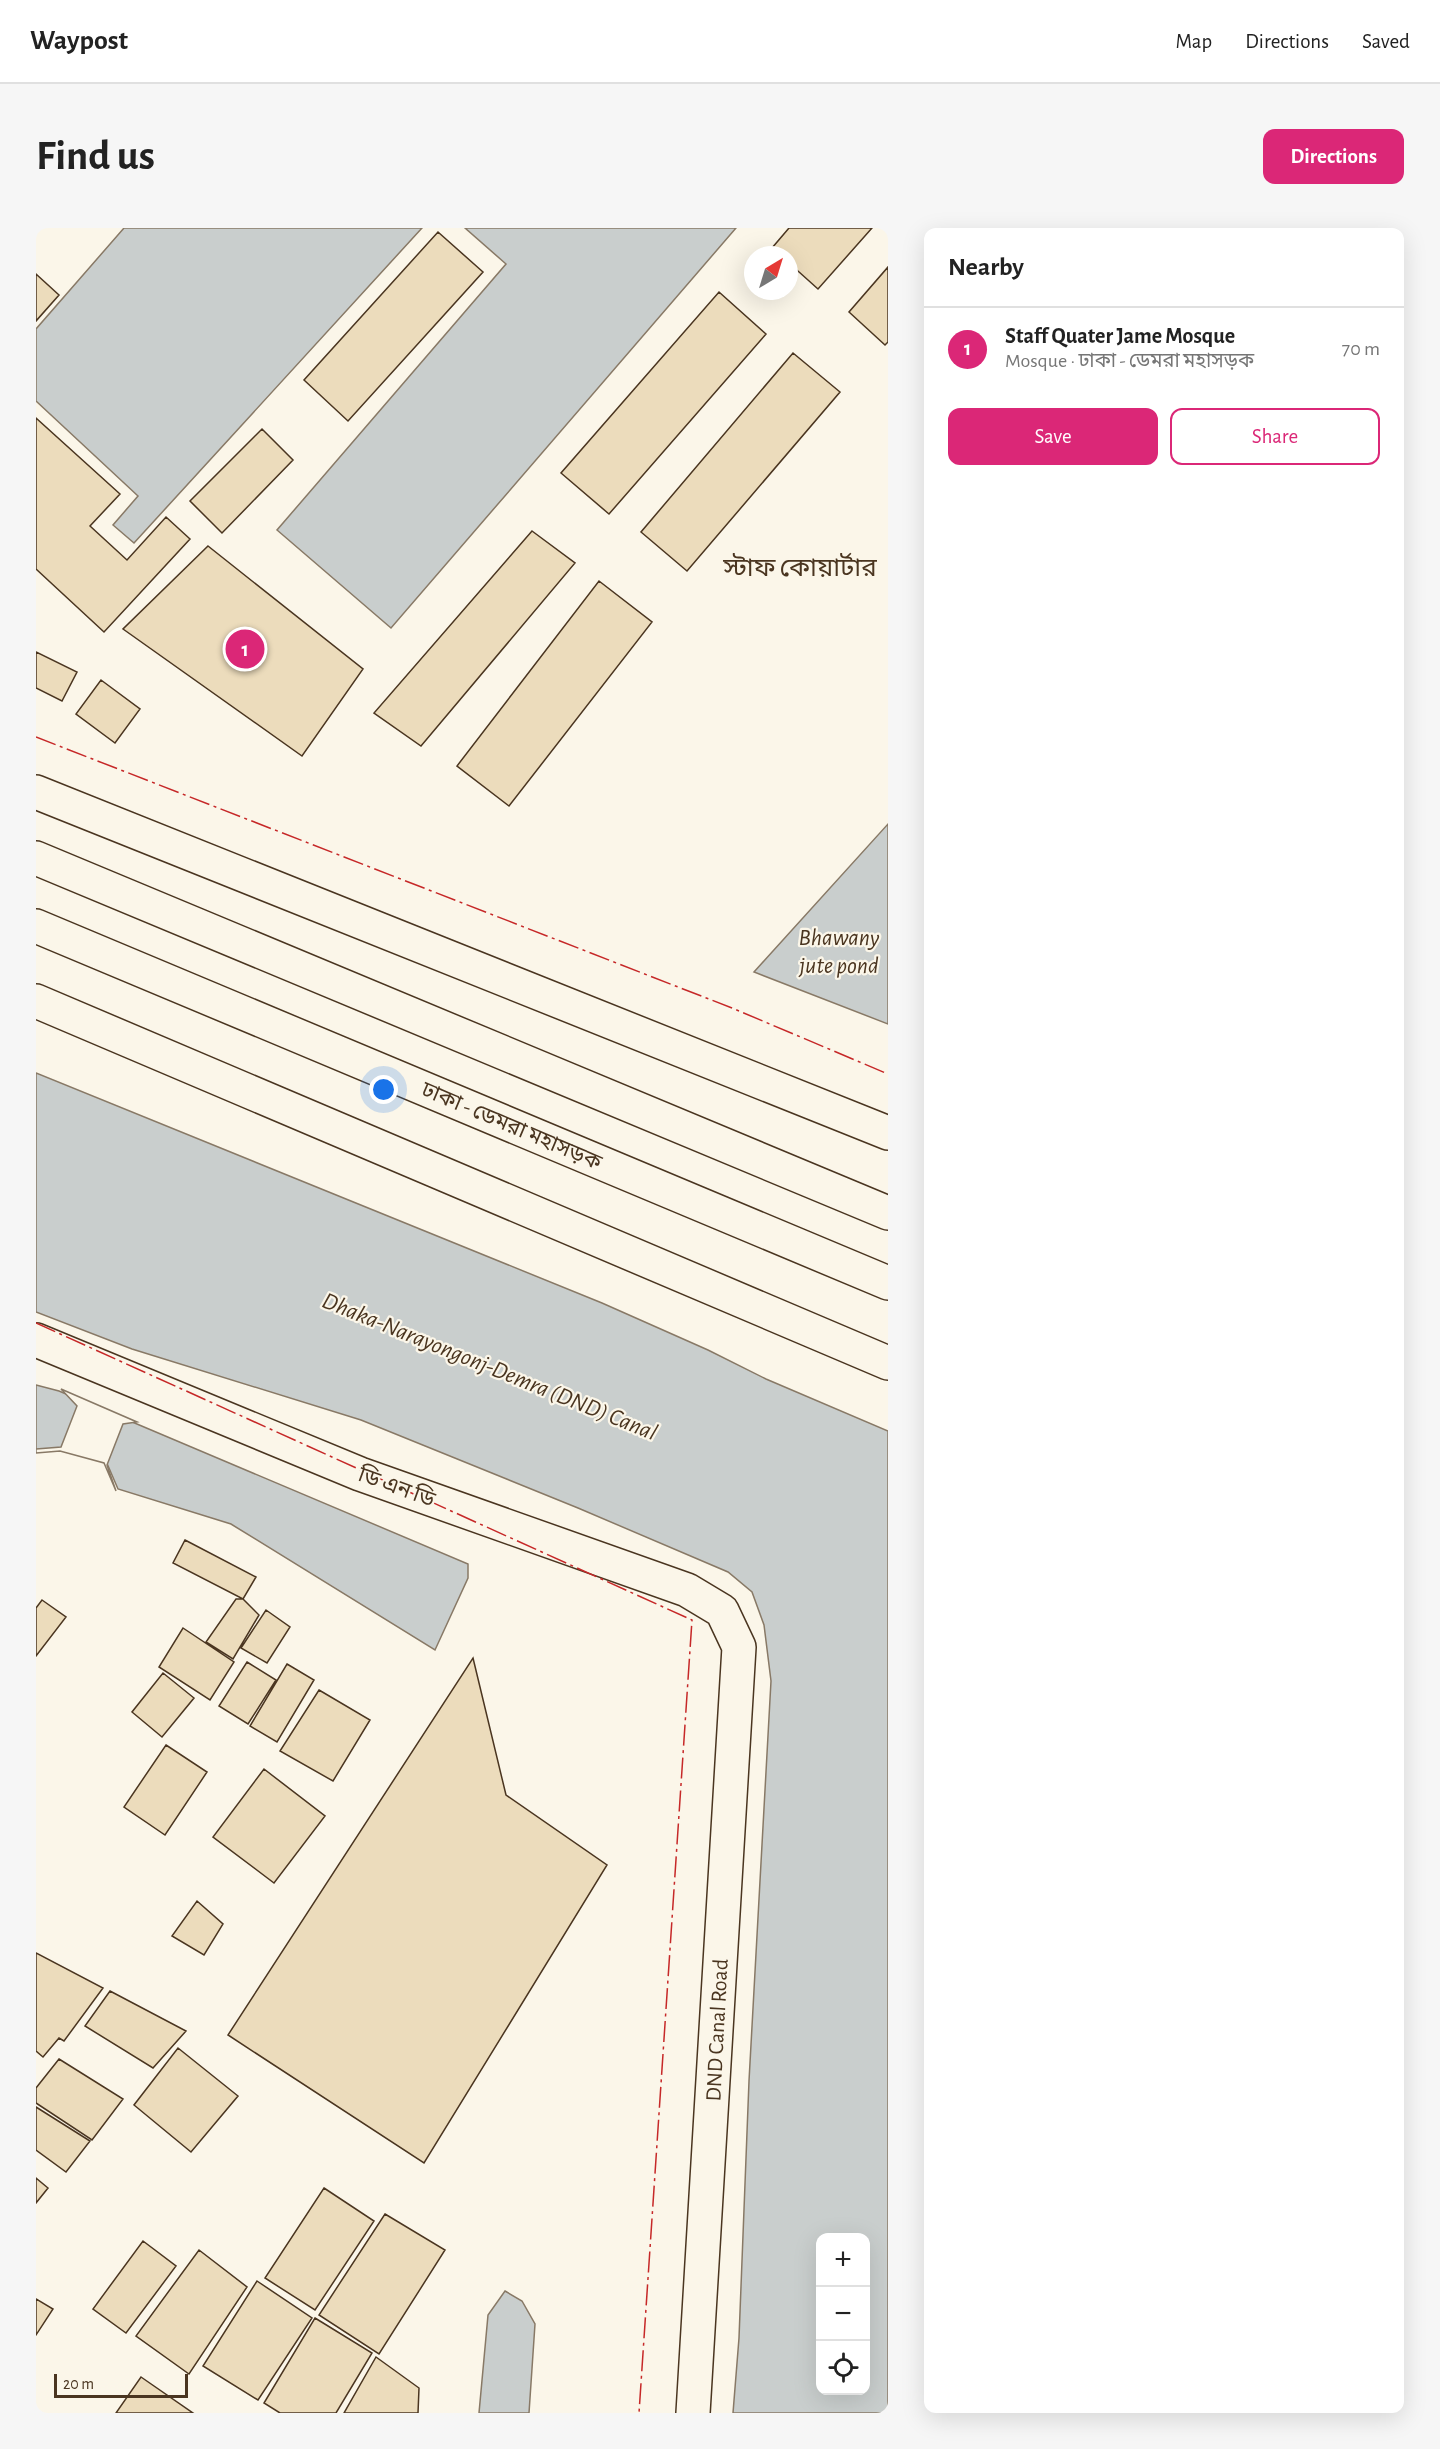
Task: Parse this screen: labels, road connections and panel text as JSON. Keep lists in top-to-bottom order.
{
  "streets": {
    "main road": ["ঢাকা - ডেমরা মহাসড়ক", "ডি এন ডি", "DND Canal Road"]
  },
  "crossings": [
    ["ডি এন ডি", "DND Canal Road"]
  ],
  "districts": ["স্টাফ কোয়ার্টার"],
  "water": ["Bhawany jute pond", "Dhaka-Narayongonj-Demra (DND) Canal"],
  "scale_bar": "20 m",
  "north": "top right",
  "page": {
    "header": "Waypost",
    "nav": ["Map", "Directions", "Saved"],
    "buttons": [
      "Directions",
      ["Save", "Share"]
    ],
    "title": "Find us",
    "heading": "Nearby",
    "list": [
      {
        "mark": "1",
        "name": "Staff Quater Jame Mosque",
        "note": "Mosque · ঢাকা - ডেমরা মহাসড়ক",
        "value": "70 m"
      }
    ],
    "pins": "1",
    "map_buttons": ["+", "−"],
    "scale": "20 m"
  }
}
